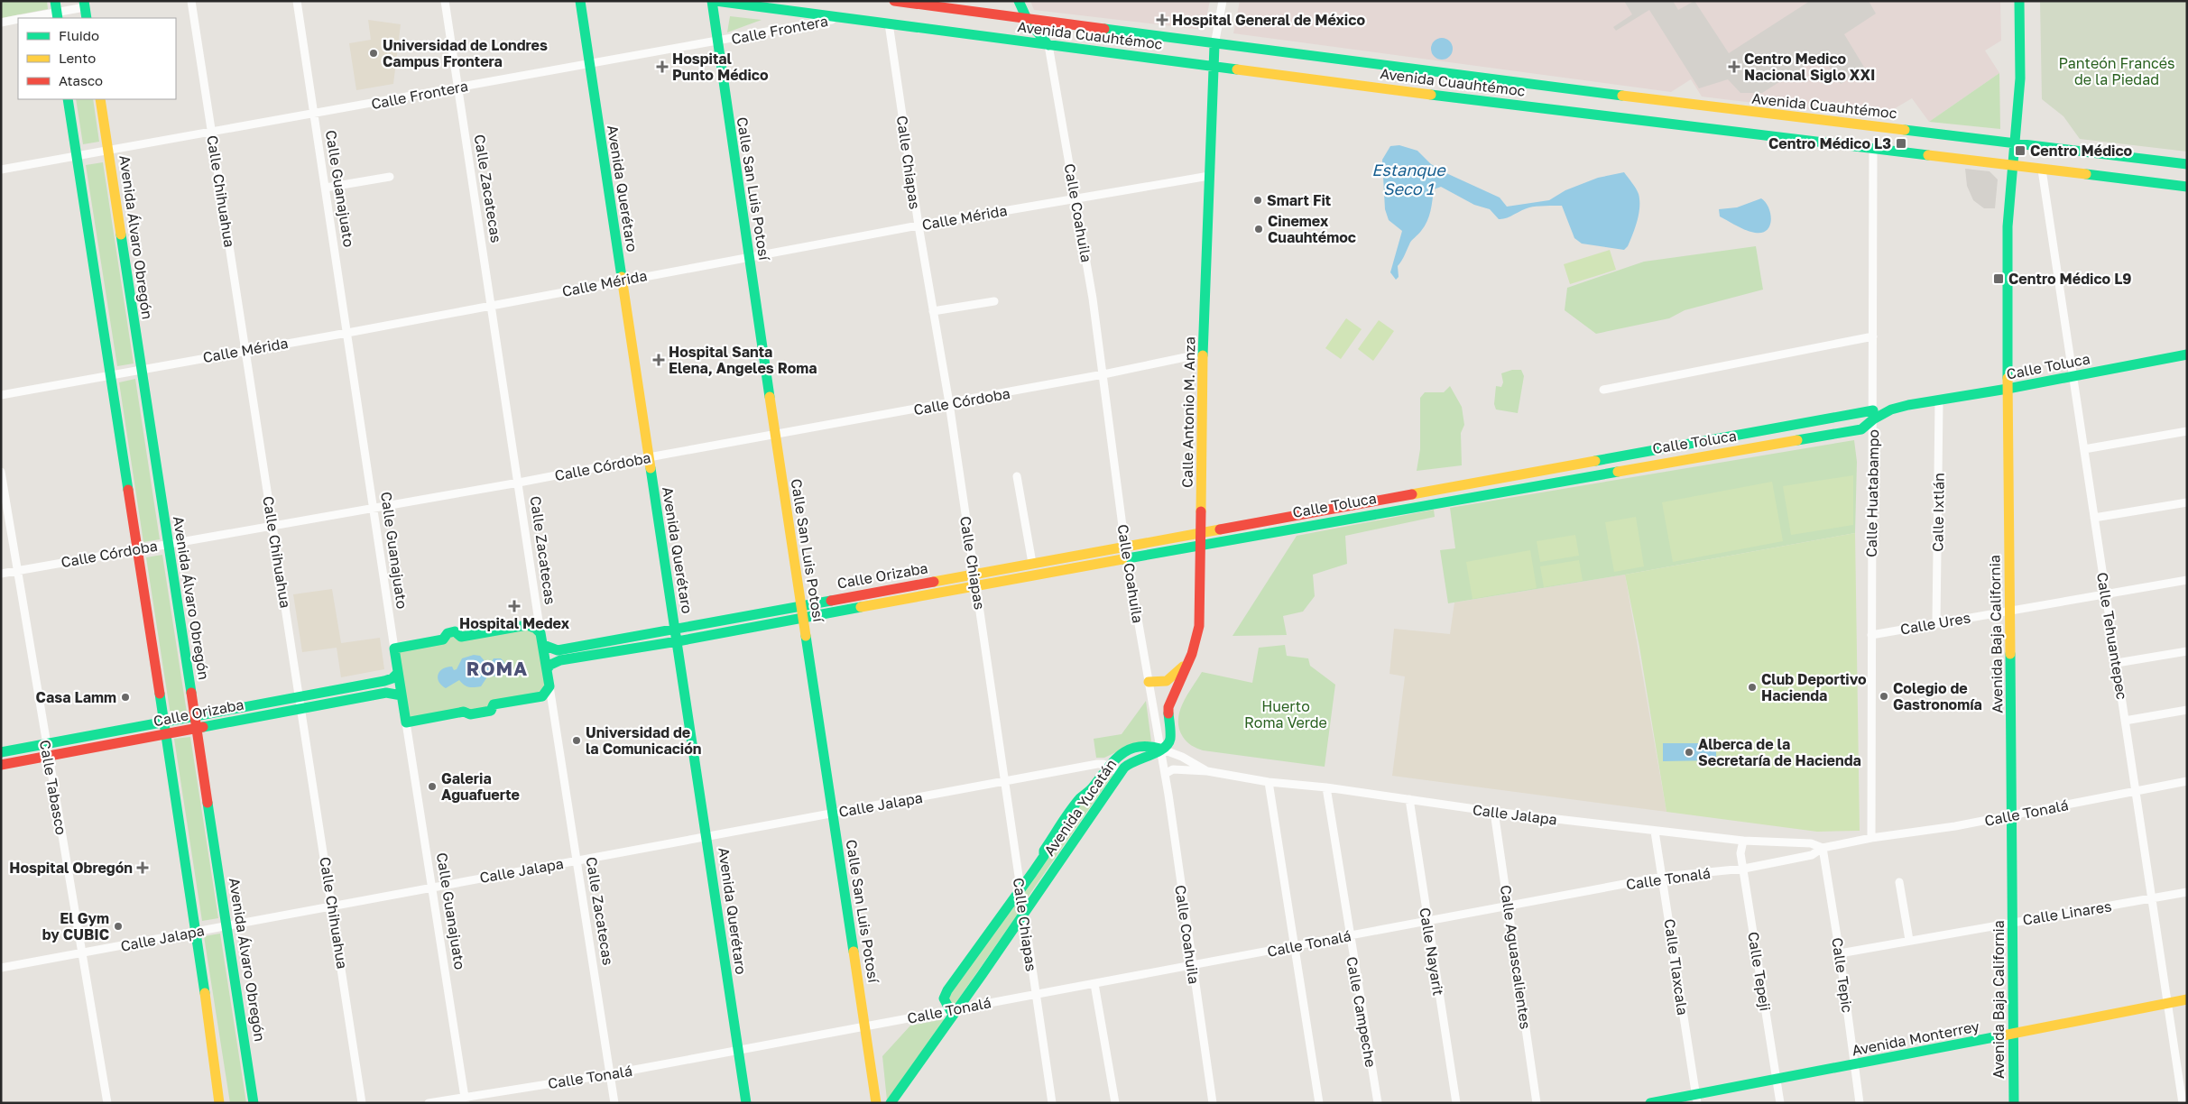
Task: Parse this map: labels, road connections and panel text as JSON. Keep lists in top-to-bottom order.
{
  "streets": {
    "main road": [
      "Avenida Cuauhtémoc",
      "Calle Guanajuato",
      "Calle Zacatecas",
      "Avenida Querétaro",
      "Calle San Luis Potosí",
      "Avenida Álvaro Obregón",
      "Calle Toluca",
      "Calle Antonio M. Anza",
      "Calle Orizaba",
      "Avenida Baja California",
      "Avenida Yucatán",
      "Avenida Monterrey"
    ],
    "street": [
      "Calle Frontera",
      "Calle Chiapas",
      "Calle Chihuahua",
      "Calle Coahuila",
      "Calle Mérida",
      "Calle Córdoba",
      "Calle Huatabampo",
      "Calle Ixtlán",
      "Calle Ures",
      "Calle Tehuantepec",
      "Calle Tabasco",
      "Calle Jalapa",
      "Calle Tonalá",
      "Calle Linares",
      "Calle Nayarit",
      "Calle Aguascalientes",
      "Calle Tlaxcala",
      "Calle Tepeji",
      "Calle Tepic",
      "Calle Campeche"
    ]
  },
  "crossings": [
    ["Calle Frontera", "Avenida Cuauhtémoc"],
    ["Calle Frontera", "Calle Guanajuato"],
    ["Calle Frontera", "Calle Zacatecas"],
    ["Calle Frontera", "Avenida Querétaro"],
    ["Calle Frontera", "Calle San Luis Potosí"],
    ["Calle Frontera", "Calle Chihuahua"],
    ["Calle Frontera", "Avenida Álvaro Obregón"],
    ["Avenida Cuauhtémoc", "Calle Chiapas"],
    ["Avenida Cuauhtémoc", "Calle San Luis Potosí"],
    ["Avenida Cuauhtémoc", "Calle Coahuila"],
    ["Avenida Cuauhtémoc", "Calle Antonio M. Anza"],
    ["Avenida Cuauhtémoc", "Calle Huatabampo"],
    ["Avenida Cuauhtémoc", "Avenida Baja California"],
    ["Avenida Cuauhtémoc", "Calle Tehuantepec"],
    ["Calle Chiapas", "Calle Mérida"],
    ["Calle Chiapas", "Calle Córdoba"],
    ["Calle Chiapas", "Calle Orizaba"],
    ["Calle Chiapas", "Calle Jalapa"],
    ["Calle Chiapas", "Avenida Yucatán"],
    ["Calle Chiapas", "Calle Tonalá"],
    ["Calle Guanajuato", "Calle Mérida"],
    ["Calle Guanajuato", "Calle Córdoba"],
    ["Calle Guanajuato", "Calle Orizaba"],
    ["Calle Guanajuato", "Calle Jalapa"],
    ["Calle Guanajuato", "Calle Tonalá"],
    ["Calle Zacatecas", "Calle Mérida"],
    ["Calle Zacatecas", "Calle Córdoba"],
    ["Calle Zacatecas", "Calle Orizaba"],
    ["Calle Zacatecas", "Calle Jalapa"],
    ["Calle Zacatecas", "Calle Tonalá"],
    ["Avenida Querétaro", "Calle Mérida"],
    ["Avenida Querétaro", "Calle Córdoba"],
    ["Avenida Querétaro", "Calle Orizaba"],
    ["Avenida Querétaro", "Calle Jalapa"],
    ["Avenida Querétaro", "Calle Tonalá"],
    ["Calle San Luis Potosí", "Calle Mérida"],
    ["Calle San Luis Potosí", "Calle Córdoba"],
    ["Calle San Luis Potosí", "Calle Orizaba"],
    ["Calle San Luis Potosí", "Calle Jalapa"],
    ["Calle San Luis Potosí", "Calle Tonalá"],
    ["Calle Chihuahua", "Calle Mérida"],
    ["Calle Chihuahua", "Calle Córdoba"],
    ["Calle Chihuahua", "Calle Orizaba"],
    ["Calle Chihuahua", "Calle Jalapa"],
    ["Calle Coahuila", "Calle Mérida"],
    ["Calle Coahuila", "Calle Córdoba"],
    ["Calle Coahuila", "Calle Antonio M. Anza"],
    ["Calle Coahuila", "Calle Orizaba"],
    ["Calle Coahuila", "Calle Jalapa"],
    ["Calle Coahuila", "Avenida Yucatán"],
    ["Calle Coahuila", "Calle Tonalá"],
    ["Calle Mérida", "Avenida Álvaro Obregón"],
    ["Calle Mérida", "Calle Antonio M. Anza"],
    ["Avenida Álvaro Obregón", "Calle Córdoba"],
    ["Avenida Álvaro Obregón", "Calle Orizaba"],
    ["Avenida Álvaro Obregón", "Calle Jalapa"],
    ["Calle Toluca", "Calle Antonio M. Anza"],
    ["Calle Toluca", "Calle Huatabampo"],
    ["Calle Toluca", "Calle Ixtlán"],
    ["Calle Toluca", "Calle Orizaba"],
    ["Calle Toluca", "Avenida Baja California"],
    ["Calle Toluca", "Calle Tehuantepec"],
    ["Calle Córdoba", "Calle Antonio M. Anza"],
    ["Calle Córdoba", "Calle Tabasco"],
    ["Calle Antonio M. Anza", "Calle Orizaba"],
    ["Calle Antonio M. Anza", "Calle Jalapa"],
    ["Calle Antonio M. Anza", "Avenida Yucatán"],
    ["Calle Huatabampo", "Calle Ures"],
    ["Calle Huatabampo", "Calle Tonalá"],
    ["Calle Ixtlán", "Calle Ures"],
    ["Calle Orizaba", "Calle Tabasco"],
    ["Calle Ures", "Avenida Baja California"],
    ["Calle Ures", "Calle Tehuantepec"],
    ["Avenida Baja California", "Calle Tonalá"],
    ["Avenida Baja California", "Calle Linares"],
    ["Avenida Baja California", "Avenida Monterrey"],
    ["Calle Tehuantepec", "Calle Tonalá"],
    ["Calle Tehuantepec", "Calle Linares"],
    ["Calle Tehuantepec", "Avenida Monterrey"],
    ["Calle Tabasco", "Calle Jalapa"],
    ["Calle Jalapa", "Avenida Yucatán"],
    ["Calle Jalapa", "Calle Tonalá"],
    ["Calle Jalapa", "Calle Nayarit"],
    ["Calle Jalapa", "Calle Aguascalientes"],
    ["Calle Jalapa", "Calle Tlaxcala"],
    ["Calle Jalapa", "Calle Tepeji"],
    ["Calle Jalapa", "Calle Tepic"],
    ["Calle Jalapa", "Calle Campeche"],
    ["Avenida Yucatán", "Calle Tonalá"],
    ["Calle Tonalá", "Calle Nayarit"],
    ["Calle Tonalá", "Calle Aguascalientes"],
    ["Calle Tonalá", "Calle Tlaxcala"],
    ["Calle Tonalá", "Calle Tepeji"],
    ["Calle Tonalá", "Calle Tepic"],
    ["Calle Tonalá", "Calle Campeche"],
    ["Calle Linares", "Calle Tepic"],
    ["Calle Tlaxcala", "Avenida Monterrey"],
    ["Calle Tepeji", "Avenida Monterrey"],
    ["Calle Tepic", "Avenida Monterrey"]
  ],
  "districts": ["ROMA"],
  "water": ["Estanque Seco 1"],
  "parks": ["Panteón Francés de la Piedad", "Huerto Roma Verde"],
  "places": {
    "health": [
      "Hospital General de México",
      "Hospital Punto Médico",
      "Centro Medico Nacional Siglo XXI",
      "Hospital Santa Elena, Angeles Roma",
      "Hospital Medex",
      "Hospital Obregón"
    ],
    "other": [
      "Universidad de Londres Campus Frontera",
      "Smart Fit",
      "Cinemex Cuauhtémoc",
      "Club Deportivo Hacienda",
      "Colegio de Gastronomía",
      "Casa Lamm",
      "Universidad de la Comunicación",
      "Alberca de la Secretaría de Hacienda",
      "Galeria Aguafuerte",
      "El Gym by CUBIC"
    ],
    "transit": ["Centro Médico L3", "Centro Médico", "Centro Médico L9"]
  },
  "legend": ["Fluido", "Lento", "Atasco"]
}
